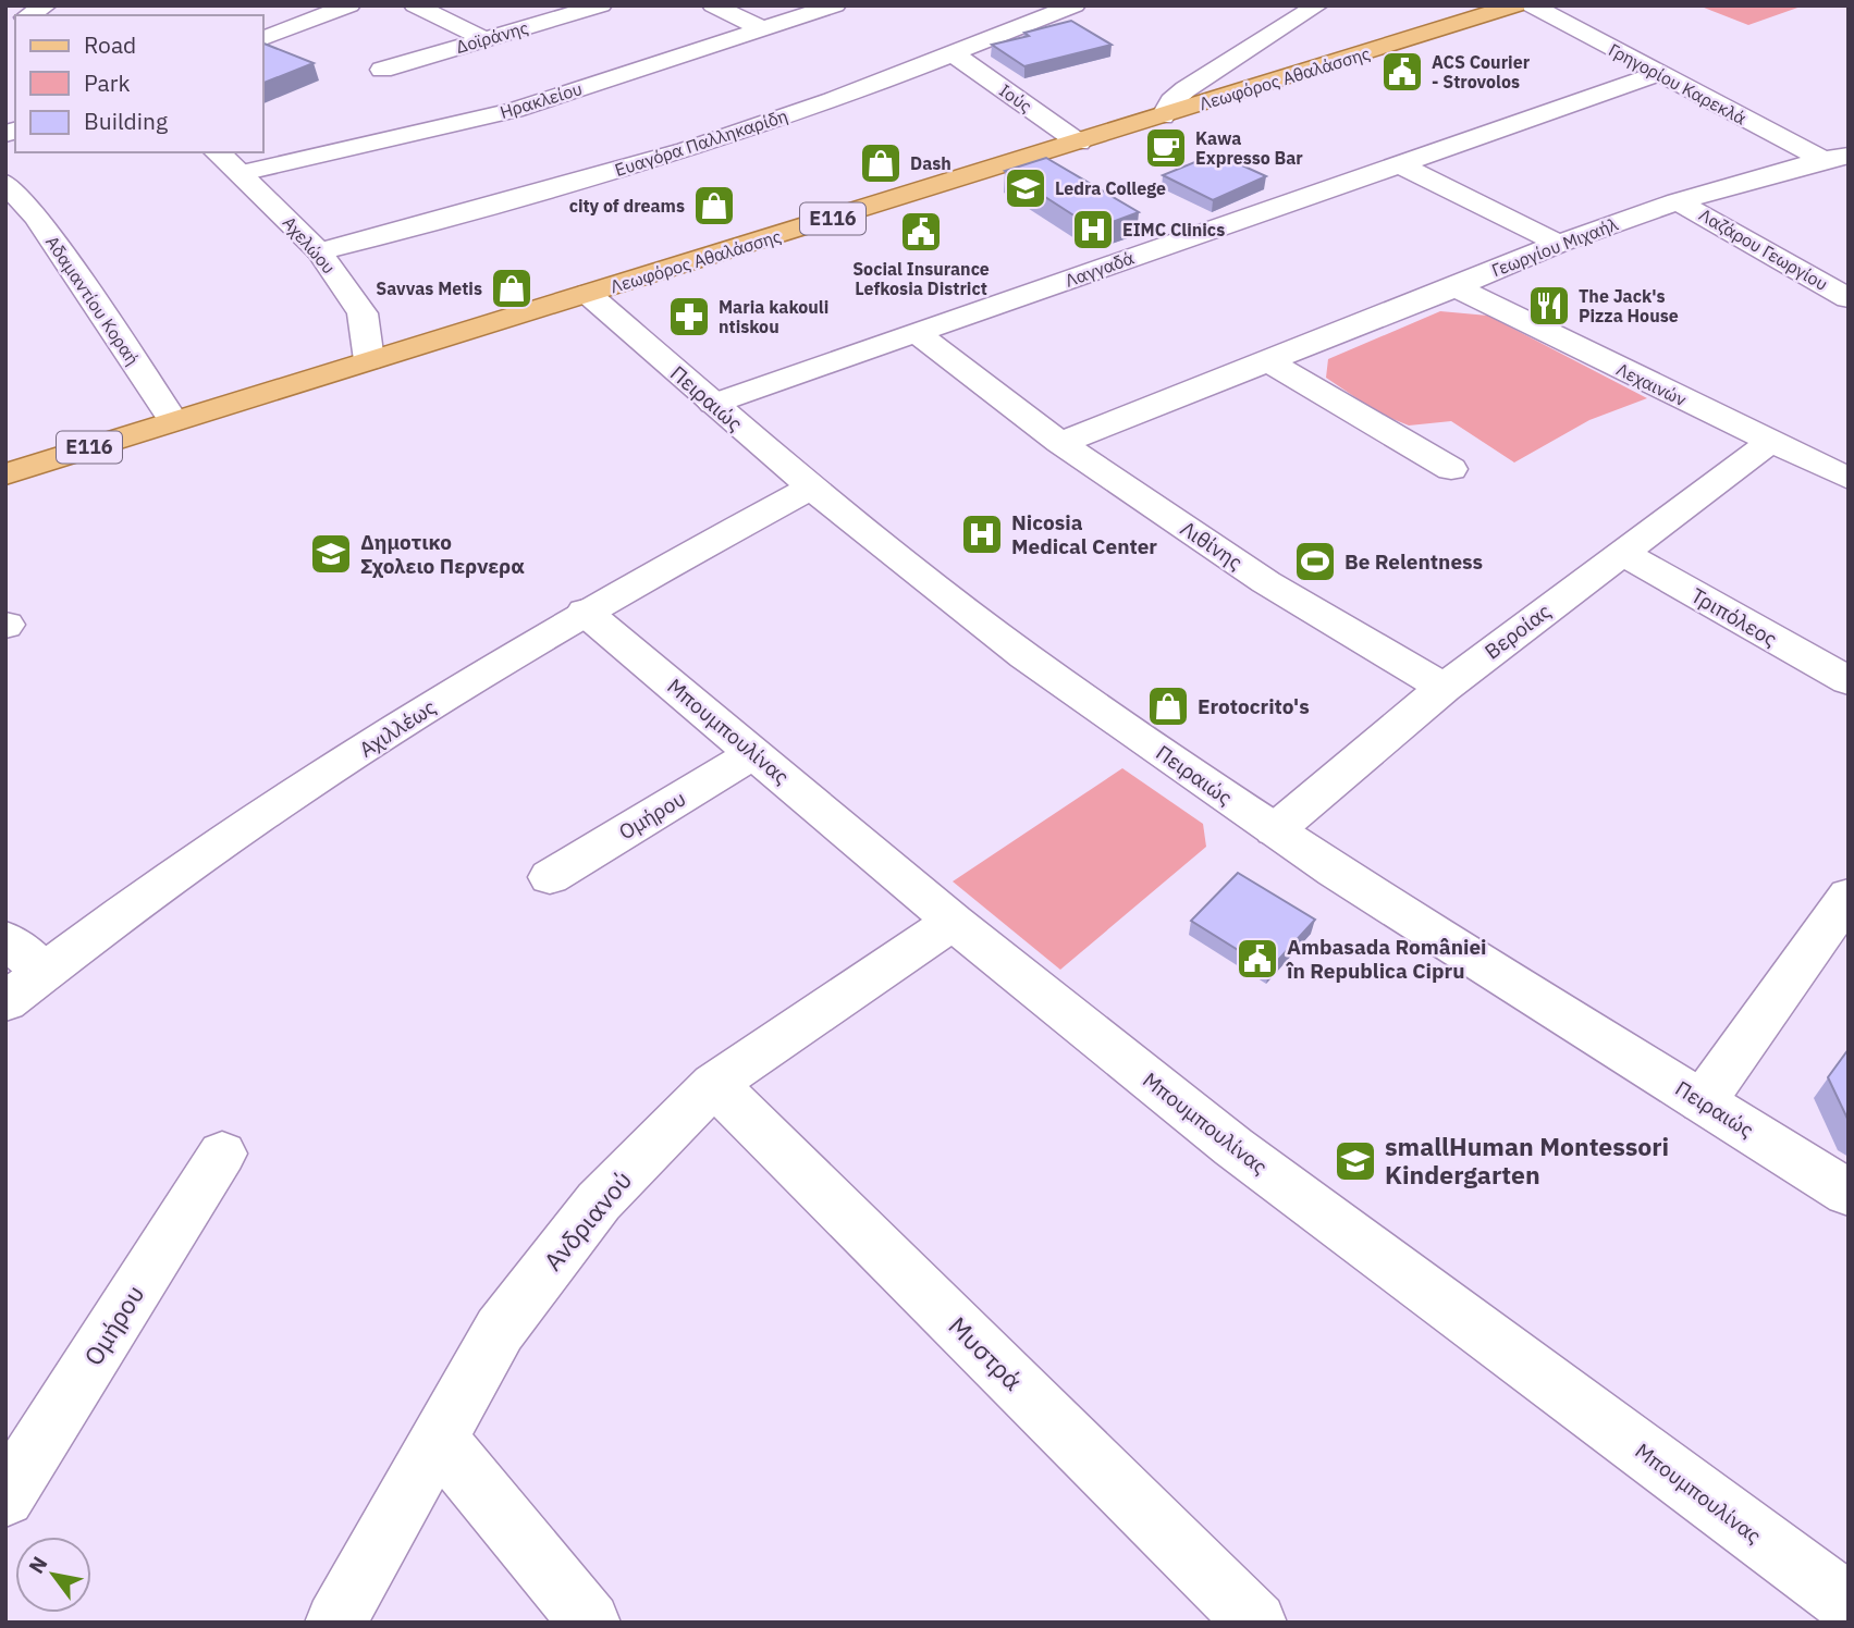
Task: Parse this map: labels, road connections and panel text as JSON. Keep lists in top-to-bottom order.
{
  "streets": {
    "main road": ["Λεωφόρος Αθαλάσσης", "E116"],
    "street": [
      "Δοϊράνης",
      "Γρηγορίου Καρεκλά",
      "Ιούς",
      "Ηρακλείου",
      "Ευαγόρα Παλληκαρίδη",
      "Αχελώου",
      "Γεωργίου Μιχαήλ",
      "Λαζάρου Γεωργίου",
      "Λαγγαδά",
      "Αδαμαντίου Κοραή",
      "Λεχαινών",
      "Πειραιώς",
      "Λιθίνης",
      "Τριπόλεος",
      "Βεροίας",
      "Αχιλλέως",
      "Μπουμπουλίνας",
      "Ομήρου",
      "Ανδριανού",
      "Μυστρά"
    ]
  },
  "crossings": [
    ["Λεωφόρος Αθαλάσσης", "Ιούς"],
    ["Λεωφόρος Αθαλάσσης", "Αχελώου"],
    ["Λεωφόρος Αθαλάσσης", "Αδαμαντίου Κοραή"],
    ["Λεωφόρος Αθαλάσσης", "Πειραιώς"],
    ["Γρηγορίου Καρεκλά", "Γεωργίου Μιχαήλ"],
    ["Γρηγορίου Καρεκλά", "Λαγγαδά"],
    ["Ιούς", "Ευαγόρα Παλληκαρίδη"],
    ["Ηρακλείου", "Αχελώου"],
    ["Ευαγόρα Παλληκαρίδη", "Αχελώου"],
    ["Γεωργίου Μιχαήλ", "Λαζάρου Γεωργίου"],
    ["Γεωργίου Μιχαήλ", "Λεχαινών"],
    ["Γεωργίου Μιχαήλ", "Λιθίνης"],
    ["Λαγγαδά", "Πειραιώς"],
    ["Λαγγαδά", "Λιθίνης"],
    ["Λεχαινών", "Βεροίας"],
    ["Πειραιώς", "Βεροίας"],
    ["Πειραιώς", "Αχιλλέως"],
    ["Λιθίνης", "Βεροίας"],
    ["Τριπόλεος", "Βεροίας"],
    ["Αχιλλέως", "Μπουμπουλίνας"],
    ["Μπουμπουλίνας", "Ομήρου"],
    ["Μπουμπουλίνας", "Ανδριανού"],
    ["Ανδριανού", "Μυστρά"]
  ],
  "places": {
    "public building": ["ACS Courier - Strovolos", "Social Insurance Lefkosia District", "Ambasada României în Republica Cipru"],
    "cafe": ["Kawa Expresso Bar"],
    "shop": [
      "Dash",
      "city of dreams",
      "Savvas Metis",
      "Erotocrito's"
    ],
    "school or university": ["Ledra College", "Δημοτικο Σχολειο Περνερα", "smallHuman Montessori Kindergarten"],
    "hospital": ["EIMC Clinics", "Nicosia Medical Center"],
    "restaurant": ["The Jack's Pizza House"],
    "pharmacy": ["Maria kakouli ntiskou"],
    "sports": ["Be Relentness"]
  },
  "legend": ["Road", "Park", "Building"],
  "north": "top left"
}
